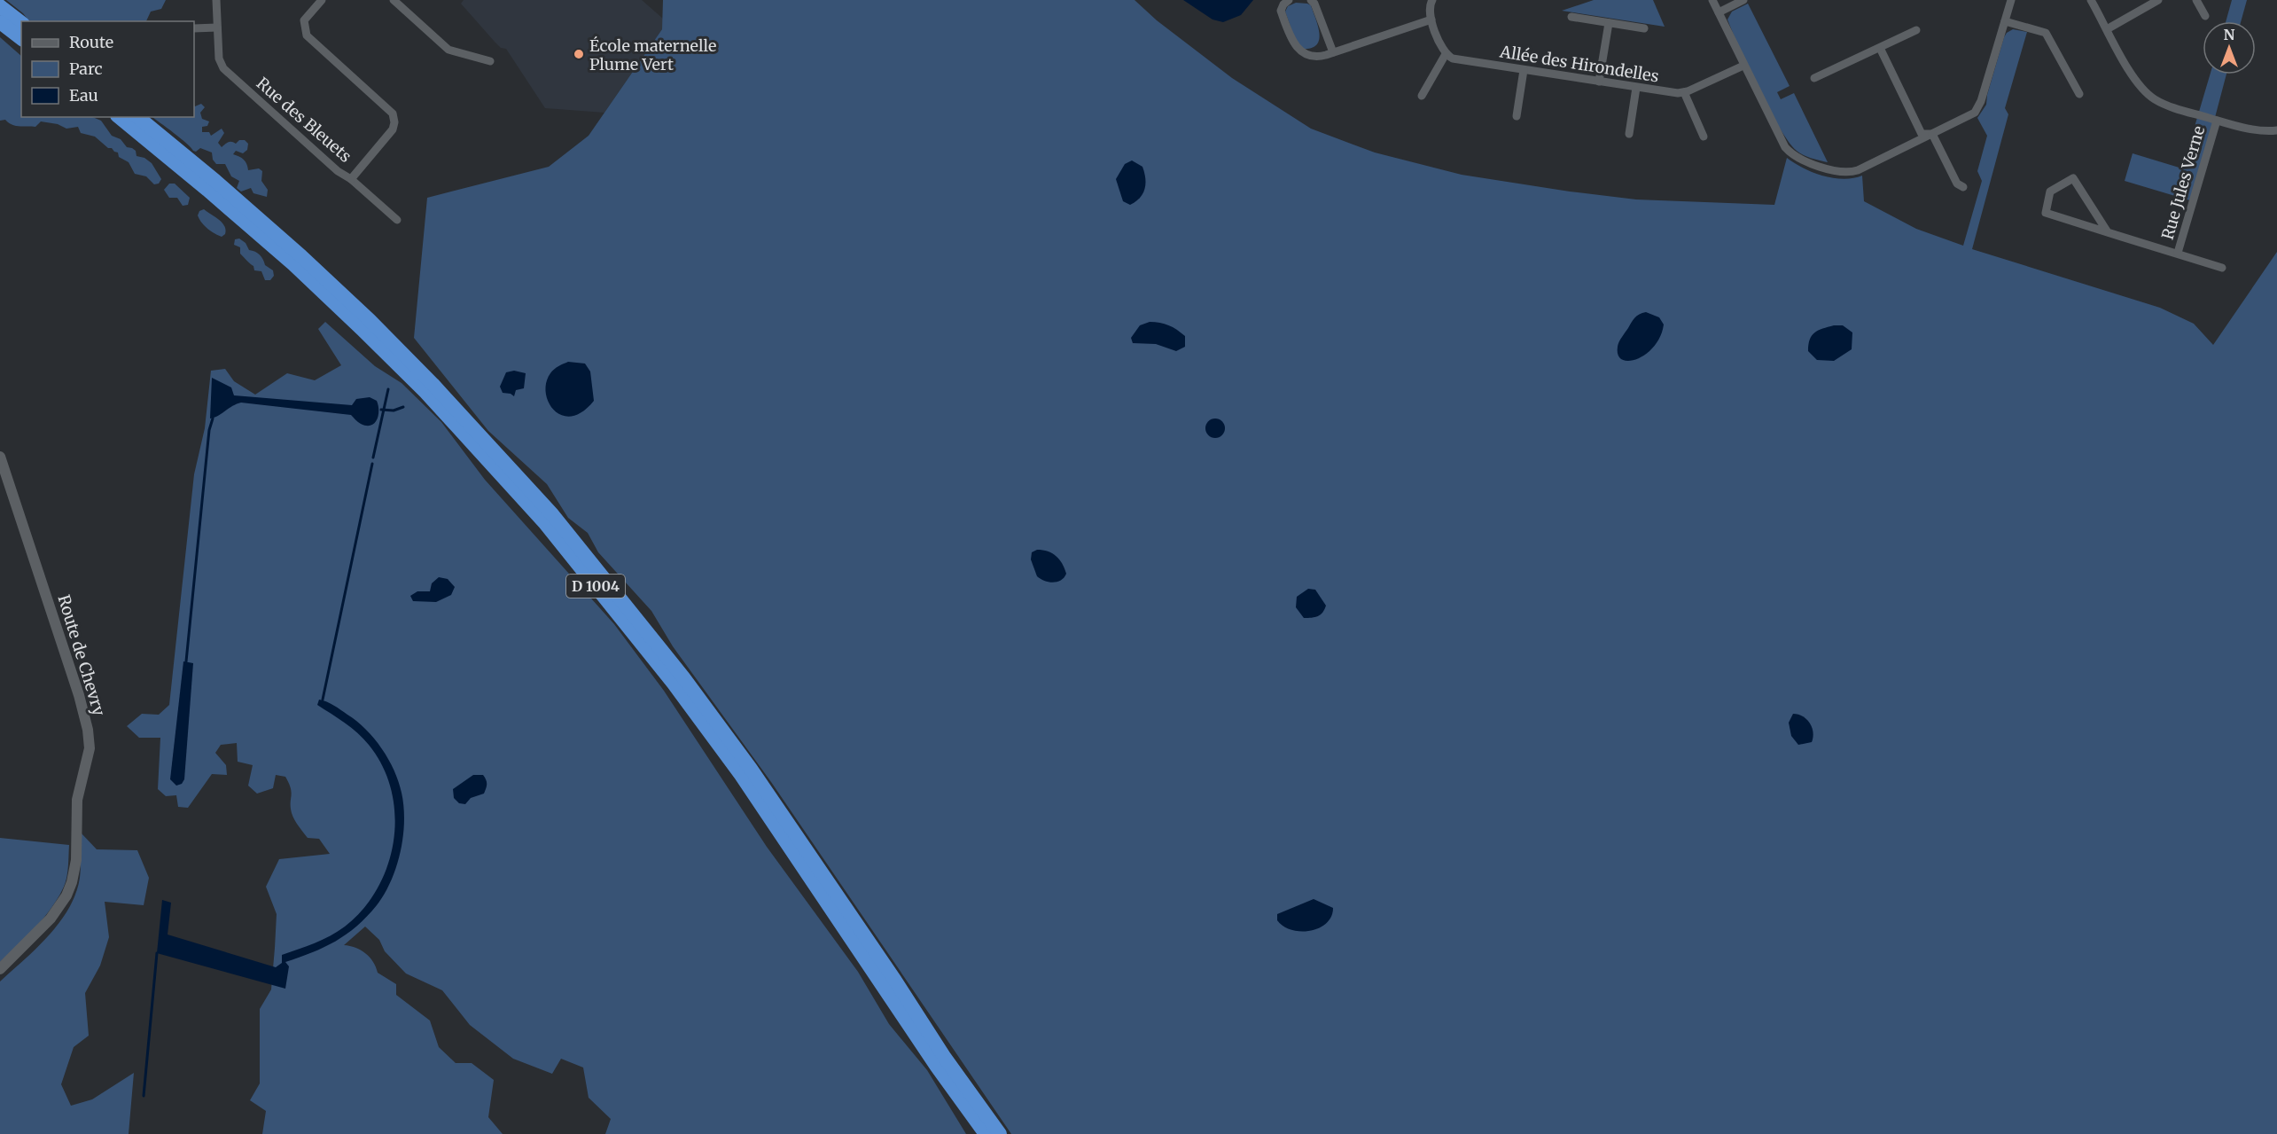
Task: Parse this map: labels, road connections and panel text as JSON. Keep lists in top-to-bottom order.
{
  "streets": {
    "highway": ["D 1004"],
    "street": [
      "Allée des Hirondelles",
      "Rue des Bleuets",
      "Rue Jules Verne",
      "Route de Chevry"
    ]
  },
  "places": ["École maternelle Plume Vert"],
  "legend": ["Route", "Parc", "Eau"],
  "north": "top"
}
